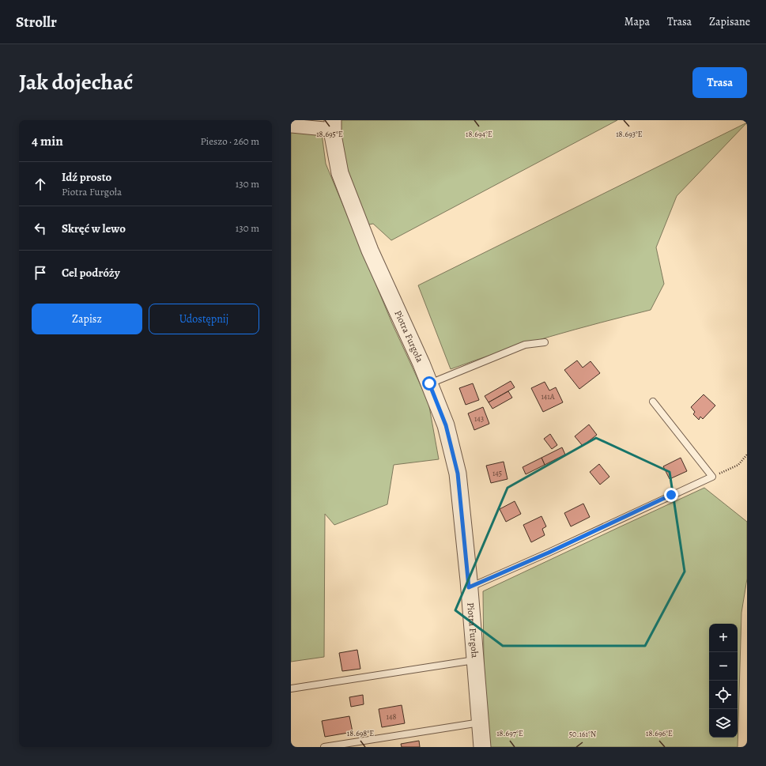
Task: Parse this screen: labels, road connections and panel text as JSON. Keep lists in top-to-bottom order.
{
  "streets": {
    "street": ["Piotra Furgoła"]
  },
  "house_numbers": [
    "141A",
    "143",
    "145",
    "148"
  ],
  "page": {
    "header": "Strollr",
    "nav": ["Mapa", "Trasa", "Zapisane"],
    "title": "Jak dojechać",
    "buttons": [
      "Trasa",
      ["Zapisz", "Udostępnij"]
    ],
    "heading": ["4 min", "Pieszo · 260 m"],
    "list": [
      ["Idź prosto", "Piotra Furgoła", "130 m"],
      ["Skręć w lewo", "130 m"],
      "Cel podróży"
    ],
    "map_buttons": ["+", "−"]
  },
  "coordinates": [
    "18.695°E",
    "18.694°E",
    "18.693°E",
    "18.698°E",
    "18.697°E",
    "18.696°E",
    "50.161°N"
  ]
}
